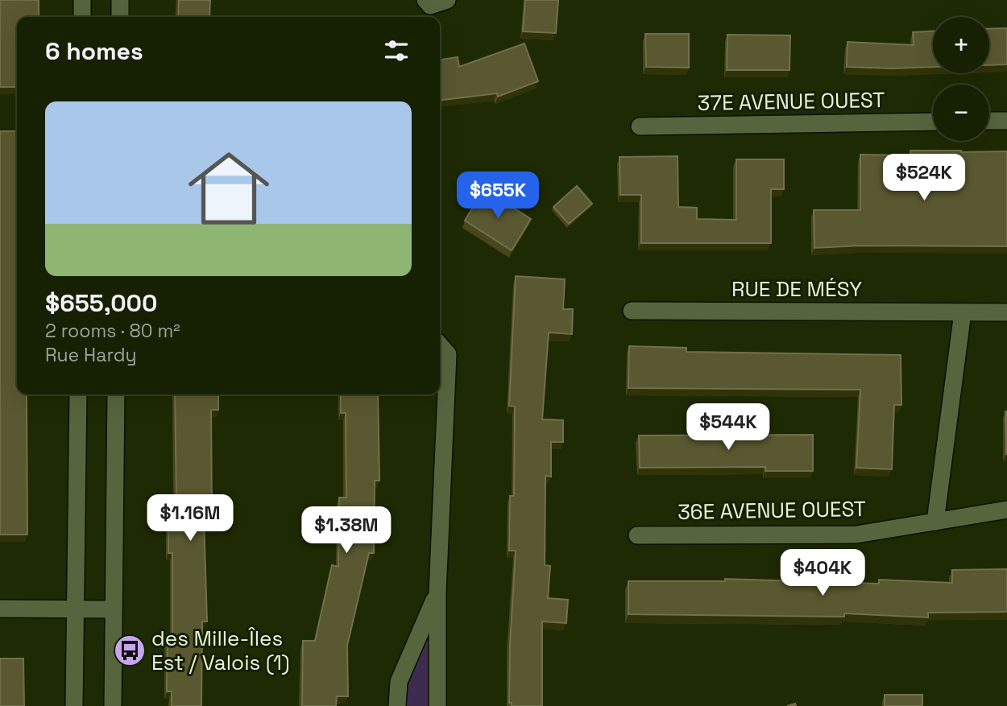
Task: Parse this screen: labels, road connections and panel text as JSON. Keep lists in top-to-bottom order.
{
  "streets": {
    "street": ["37E AVENUE OUEST", "RUE DE MÉSY", "36E AVENUE OUEST"]
  },
  "places": {
    "bus stop": ["des Mille-Îles Est / Valois (1)"]
  },
  "page": {
    "map_buttons": ["+", "−"],
    "heading": "6 homes",
    "list": [
      {
        "name": "$655,000",
        "note": "2 rooms · 80 m² · Rue Hardy"
      }
    ],
    "price": [
      "$524K",
      "$655K",
      "$544K",
      "$1.16M",
      "$1.38M",
      "$404K"
    ]
  }
}
